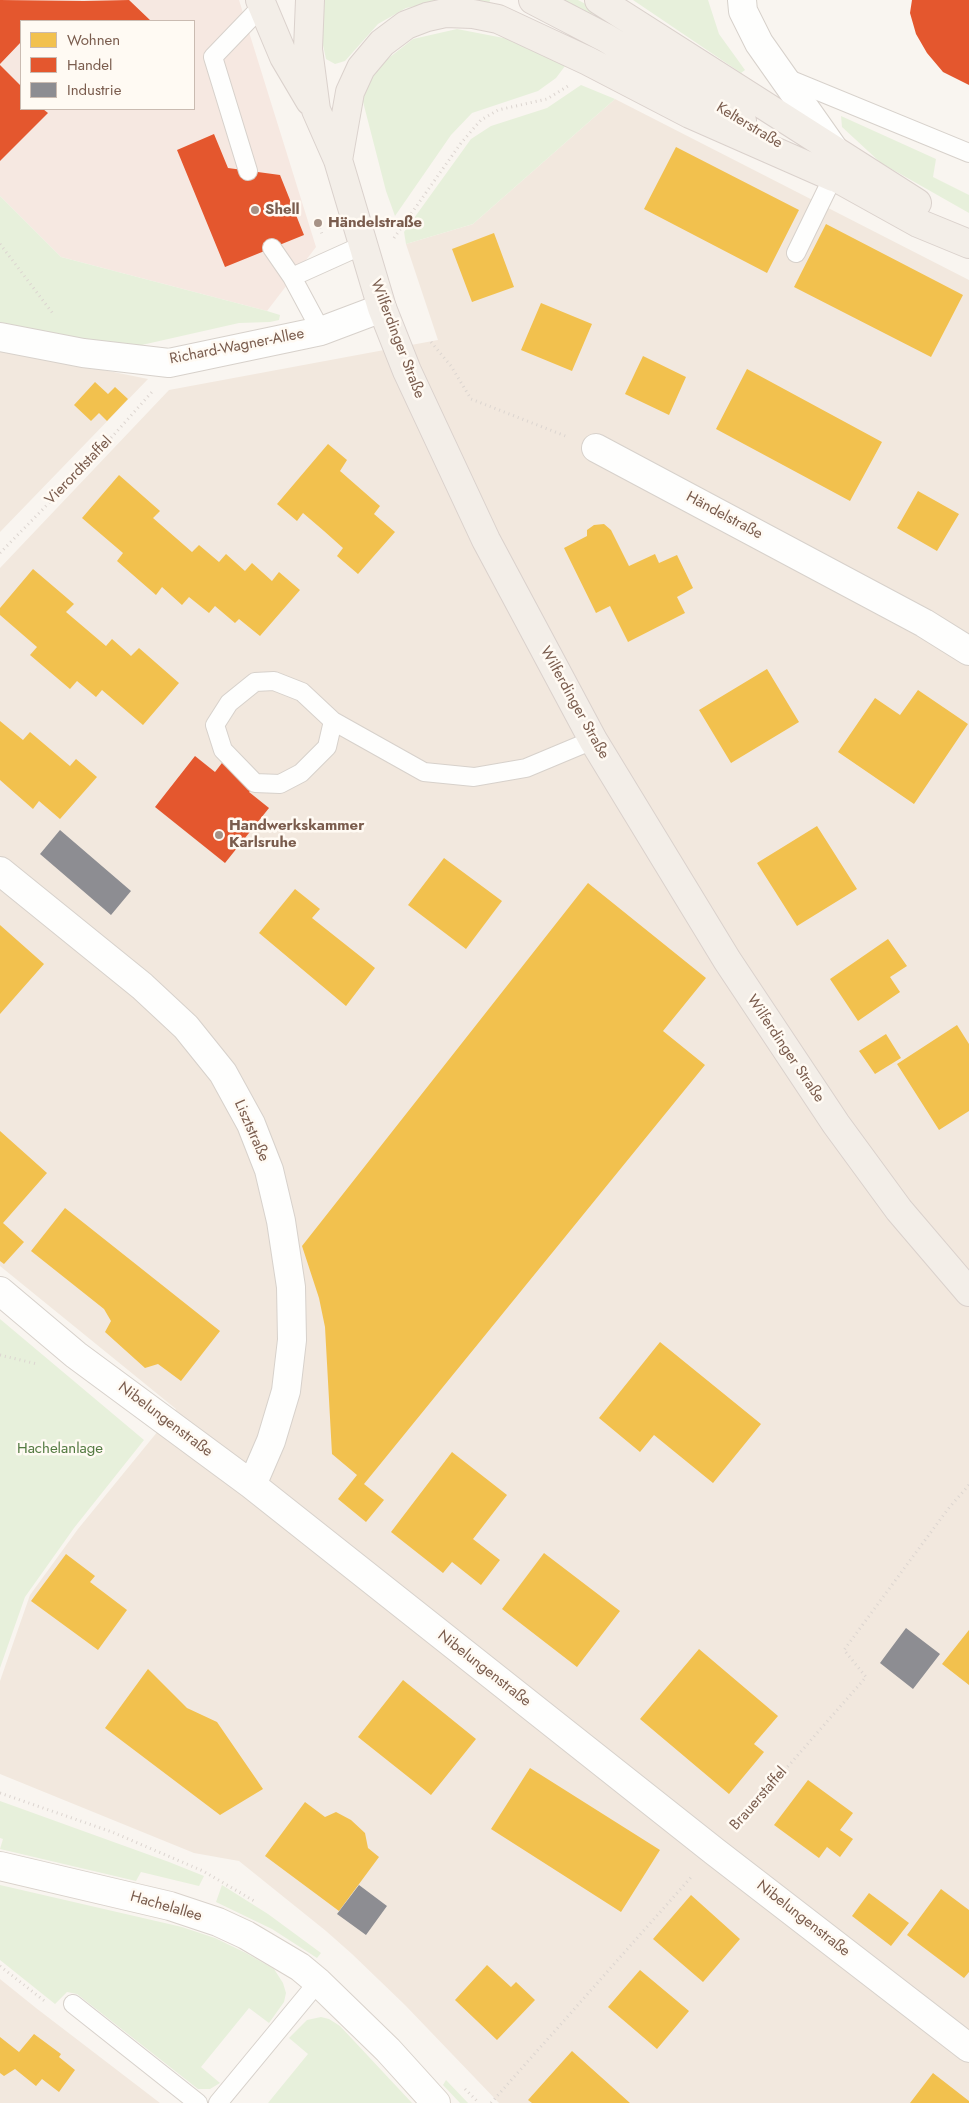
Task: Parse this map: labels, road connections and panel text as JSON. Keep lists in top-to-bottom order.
{
  "streets": {
    "main road": ["Kelterstraße", "Wilferdinger Straße"],
    "street": [
      "Richard-Wagner-Allee",
      "Händelstraße",
      "Lisztstraße",
      "Nibelungenstraße",
      "Hachelallee"
    ],
    "path": ["Vierordtstaffel", "Brauerstaffel"]
  },
  "crossings": [
    ["Wilferdinger Straße", "Richard-Wagner-Allee"],
    ["Lisztstraße", "Nibelungenstraße"],
    ["Nibelungenstraße", "Brauerstaffel"]
  ],
  "parks": ["Hachelanlage"],
  "places": ["Shell", "Händelstraße", "Handwerkskammer Karlsruhe"],
  "legend": ["Wohnen", "Handel", "Industrie"]
}
